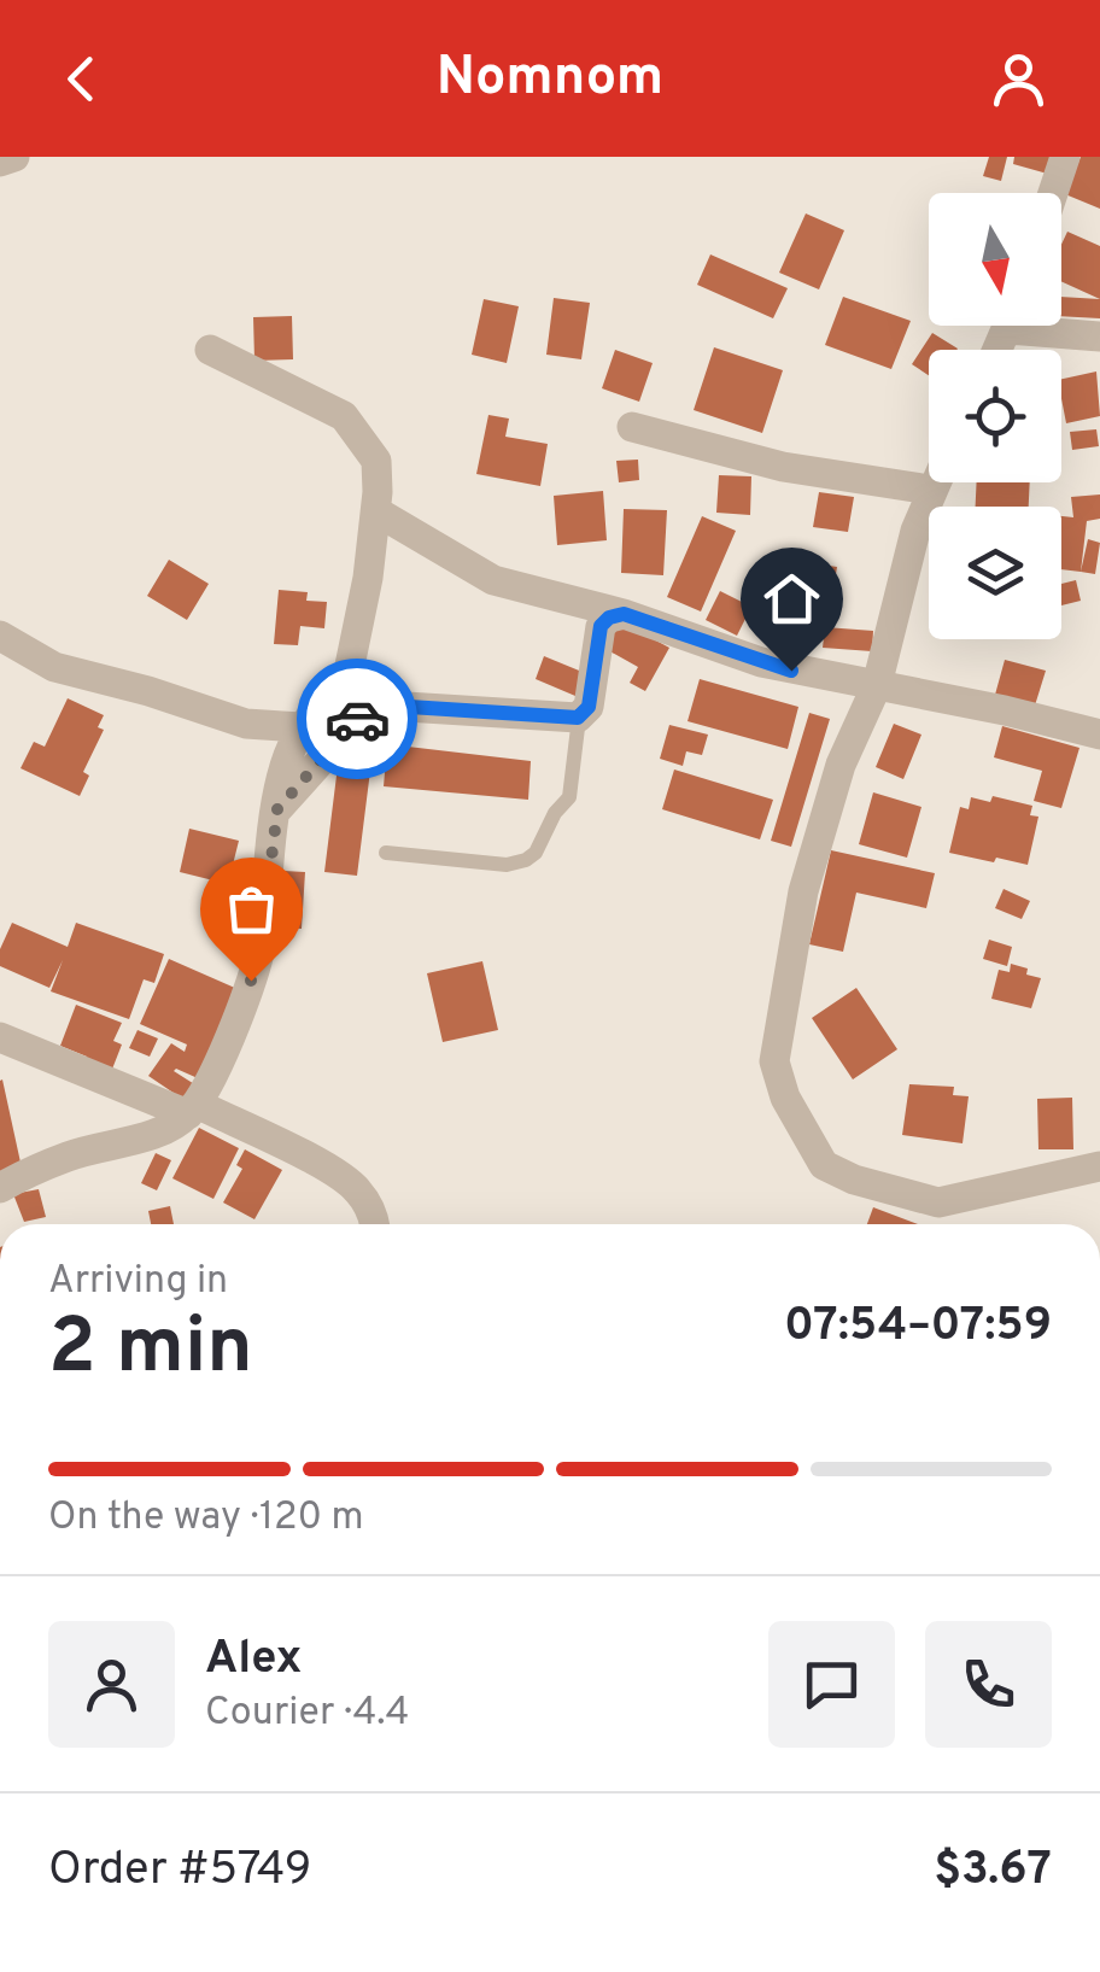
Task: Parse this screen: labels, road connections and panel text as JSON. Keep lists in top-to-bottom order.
{
  "north": "bottom",
  "page": {
    "header": "Nomnom",
    "heading": ["2 min", "Arriving in", "07:54–07:59"],
    "panel": [
      "Alex",
      "Courier · 4.4",
      "Order #5749",
      "$3.67"
    ],
    "bar": "On the way · 120 m"
  }
}
